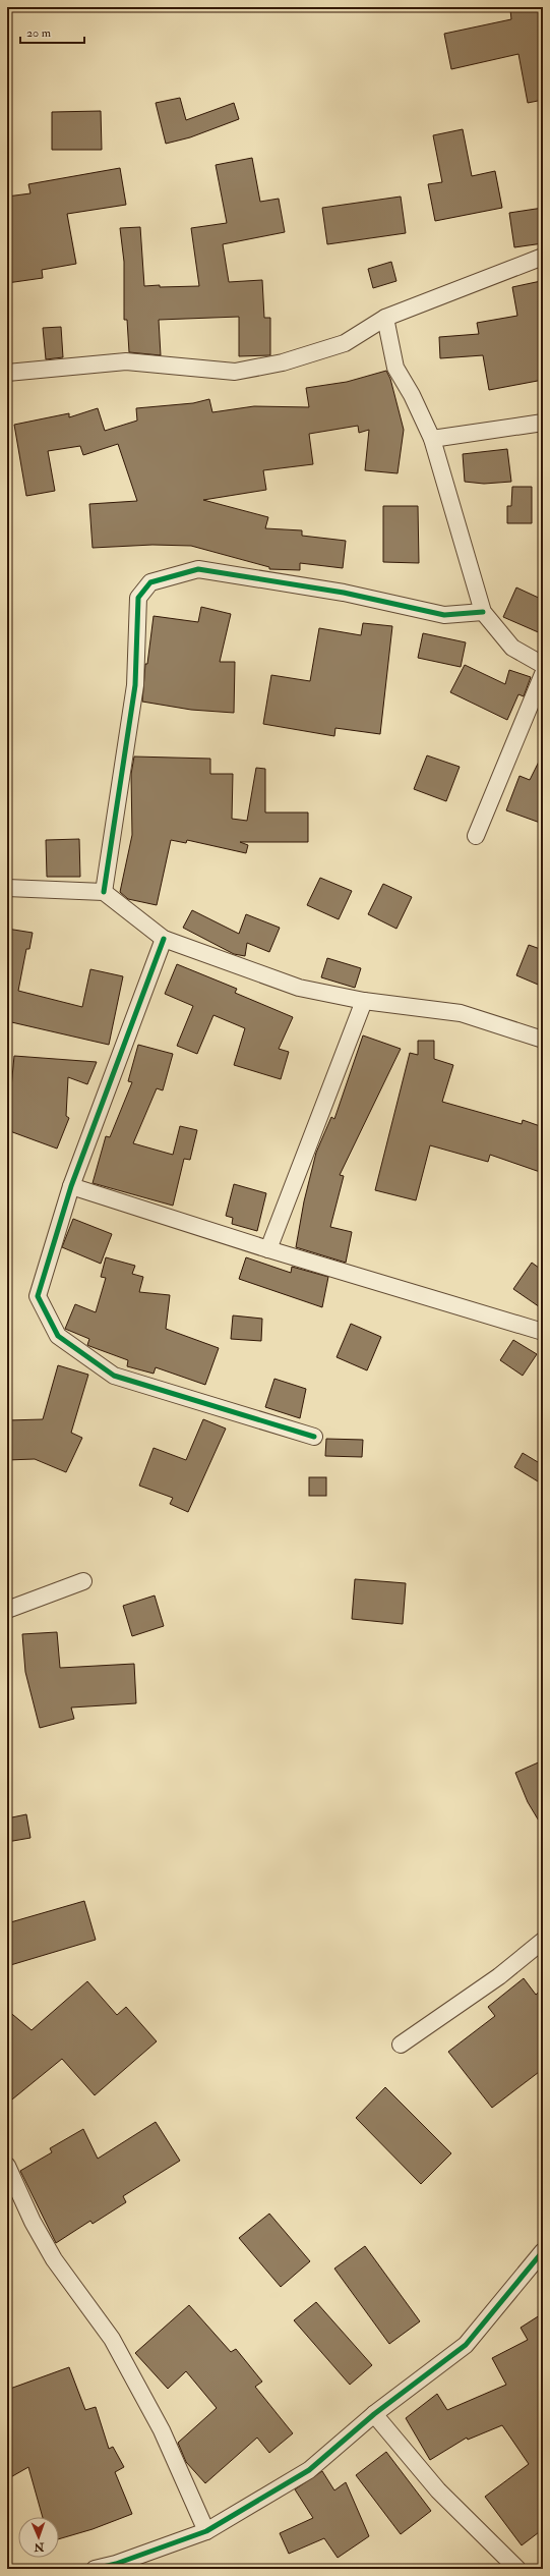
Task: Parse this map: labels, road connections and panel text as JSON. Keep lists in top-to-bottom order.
{
  "scale_bar": "20 m",
  "north": "bottom"
}
